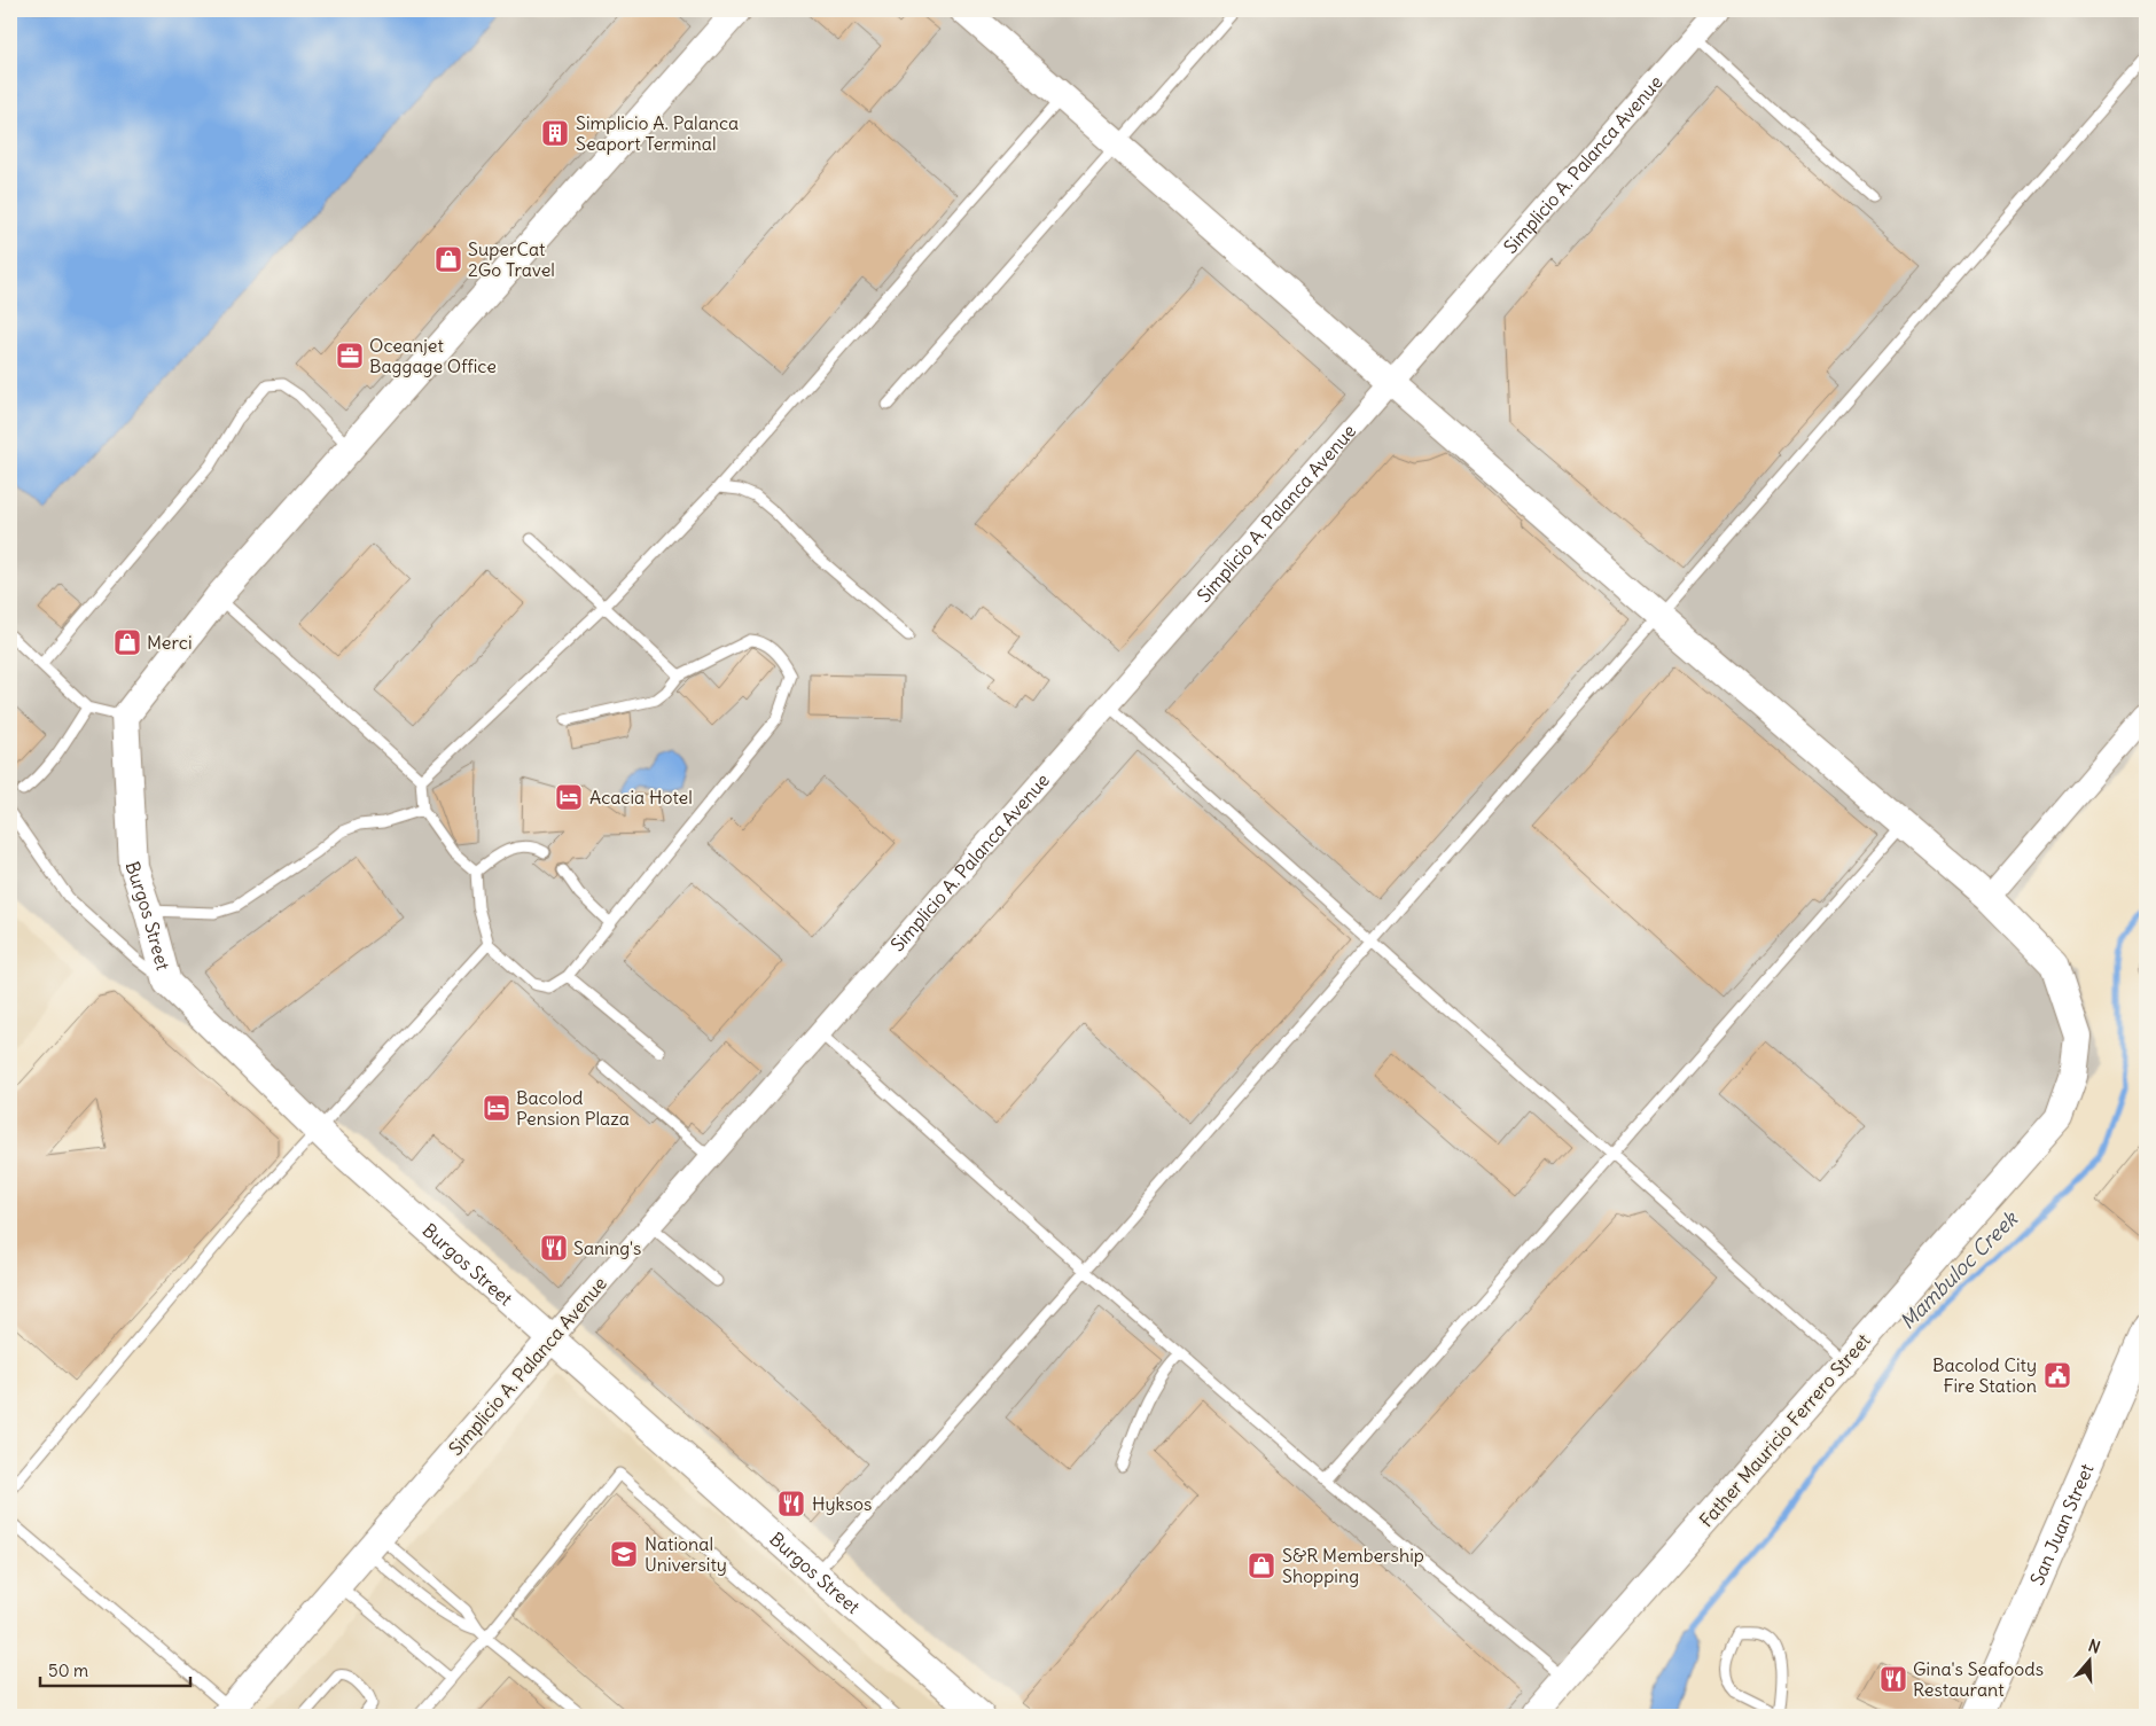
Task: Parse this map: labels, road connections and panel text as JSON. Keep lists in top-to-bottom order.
{
  "streets": {
    "main road": ["San Juan Street"],
    "street": ["Simplicio A. Palanca Avenue", "Burgos Street", "Father Mauricio Ferrero Street"]
  },
  "crossings": [
    ["Simplicio A. Palanca Avenue", "Burgos Street"]
  ],
  "water": ["Mambuloc Creek"],
  "places": {
    "building": ["Simplicio A. Palanca Seaport Terminal"],
    "shop": ["SuperCat 2Go Travel", "Merci", "S&R Membership Shopping"],
    "office": ["Oceanjet Baggage Office"],
    "hotel": ["Acacia Hotel", "Bacolod Pension Plaza"],
    "restaurant": ["Saning's", "Hyksos", "Gina's Seafoods Restaurant"],
    "public building": ["Bacolod City Fire Station"],
    "school or university": ["National University"]
  },
  "scale_bar": "50 m",
  "north": "top"
}
